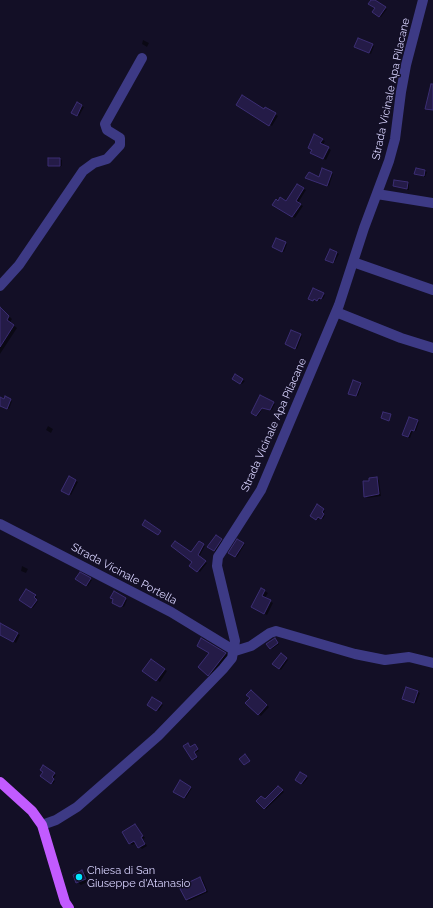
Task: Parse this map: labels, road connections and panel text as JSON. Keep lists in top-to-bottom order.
{
  "streets": {
    "street": ["Strada Vicinale Apa Pilacane", "Strada Vicinale Portella"]
  },
  "crossings": [
    ["Strada Vicinale Apa Pilacane", "Strada Vicinale Portella"]
  ],
  "places": ["Chiesa di San Giuseppe d'Atanasio"]
}
